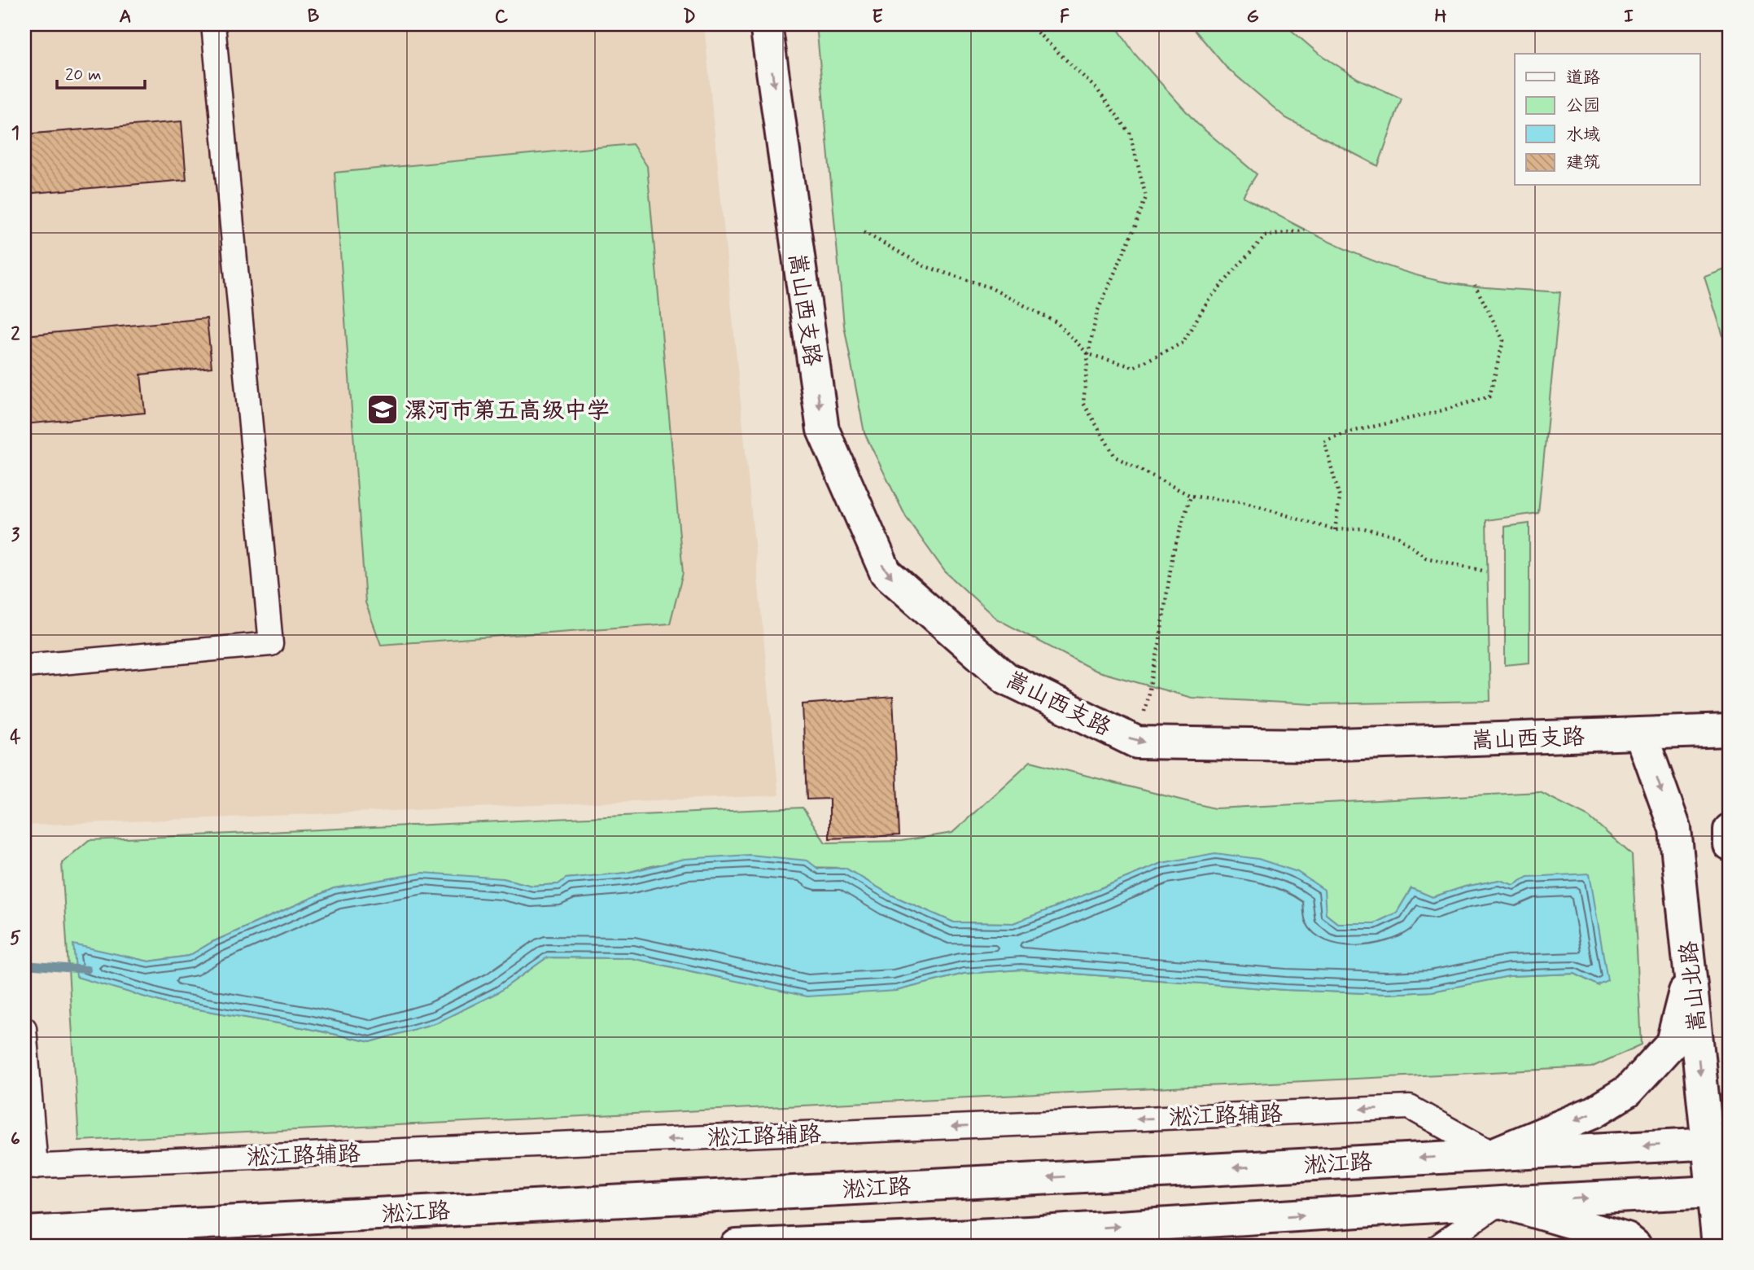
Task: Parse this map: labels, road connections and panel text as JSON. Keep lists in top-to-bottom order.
{
  "streets": {
    "main road": ["嵩山西支路", "嵩山北路", "淞江路"],
    "street": ["淞江路辅路"]
  },
  "crossings": [
    ["嵩山西支路", "嵩山北路"],
    ["嵩山北路", "淞江路"],
    ["淞江路辅路", "淞江路"]
  ],
  "one_way": ["嵩山西支路", "嵩山北路", "淞江路辅路"],
  "places": {
    "school or university": ["漯河市第五高级中学"]
  },
  "legend": [
    "道路",
    "公园",
    "水域",
    "建筑"
  ],
  "scale_bar": "20 m",
  "grid": {
    "columns": [
      "A",
      "B",
      "C",
      "D",
      "E",
      "F",
      "G",
      "H",
      "I"
    ],
    "rows": [
      "1",
      "2",
      "3",
      "4",
      "5",
      "6"
    ]
  }
}
